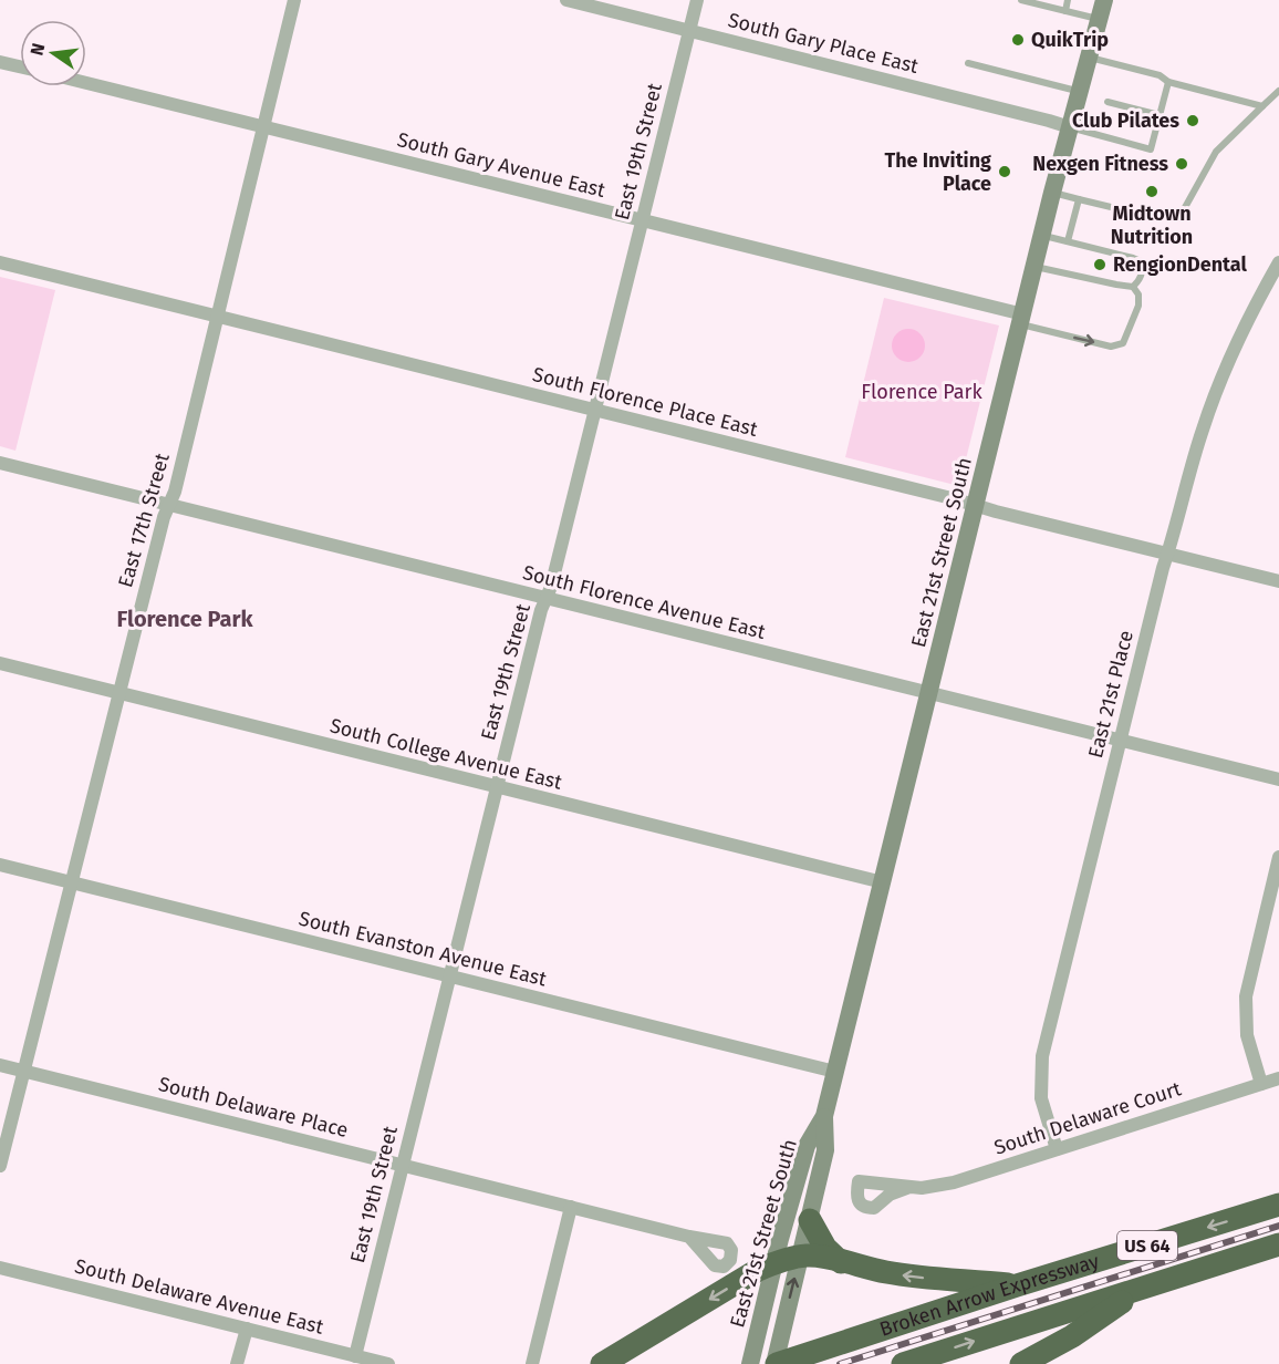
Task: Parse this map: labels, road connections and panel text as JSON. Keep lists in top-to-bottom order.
{
  "streets": {
    "highway": ["US 64", "Broken Arrow Expressway"],
    "main road": ["East 21st Street South"],
    "street": [
      "South Gary Place East",
      "East 19th Street",
      "South Gary Avenue East",
      "South Florence Place East",
      "East 17th Street",
      "South Florence Avenue East",
      "East 21st Place",
      "South College Avenue East",
      "South Evanston Avenue East",
      "South Delaware Place",
      "South Delaware Court",
      "South Delaware Avenue East"
    ]
  },
  "crossings": [
    ["South Gary Place East", "East 19th Street"],
    ["South Gary Place East", "East 21st Street South"],
    ["East 19th Street", "South Gary Avenue East"],
    ["East 19th Street", "South Florence Place East"],
    ["East 19th Street", "South Florence Avenue East"],
    ["East 19th Street", "South College Avenue East"],
    ["East 19th Street", "South Evanston Avenue East"],
    ["East 19th Street", "South Delaware Place"],
    ["East 19th Street", "South Delaware Avenue East"],
    ["South Gary Avenue East", "East 17th Street"],
    ["South Gary Avenue East", "East 21st Street South"],
    ["South Florence Place East", "East 17th Street"],
    ["South Florence Place East", "East 21st Street South"],
    ["South Florence Place East", "East 21st Place"],
    ["East 17th Street", "South Florence Avenue East"],
    ["East 17th Street", "South College Avenue East"],
    ["East 17th Street", "South Evanston Avenue East"],
    ["East 17th Street", "South Delaware Place"],
    ["East 21st Street South", "South Florence Avenue East"],
    ["East 21st Street South", "South College Avenue East"],
    ["East 21st Street South", "South Evanston Avenue East"],
    ["East 21st Street South", "Broken Arrow Expressway"],
    ["South Florence Avenue East", "East 21st Place"],
    ["East 21st Place", "South Delaware Court"]
  ],
  "districts": ["Florence Park"],
  "parks": ["Florence Park"],
  "places": [
    "QuikTrip",
    "Club Pilates",
    "Nexgen Fitness",
    "The Inviting Place",
    "Midtown Nutrition",
    "RengionDental"
  ],
  "north": "left"
}
